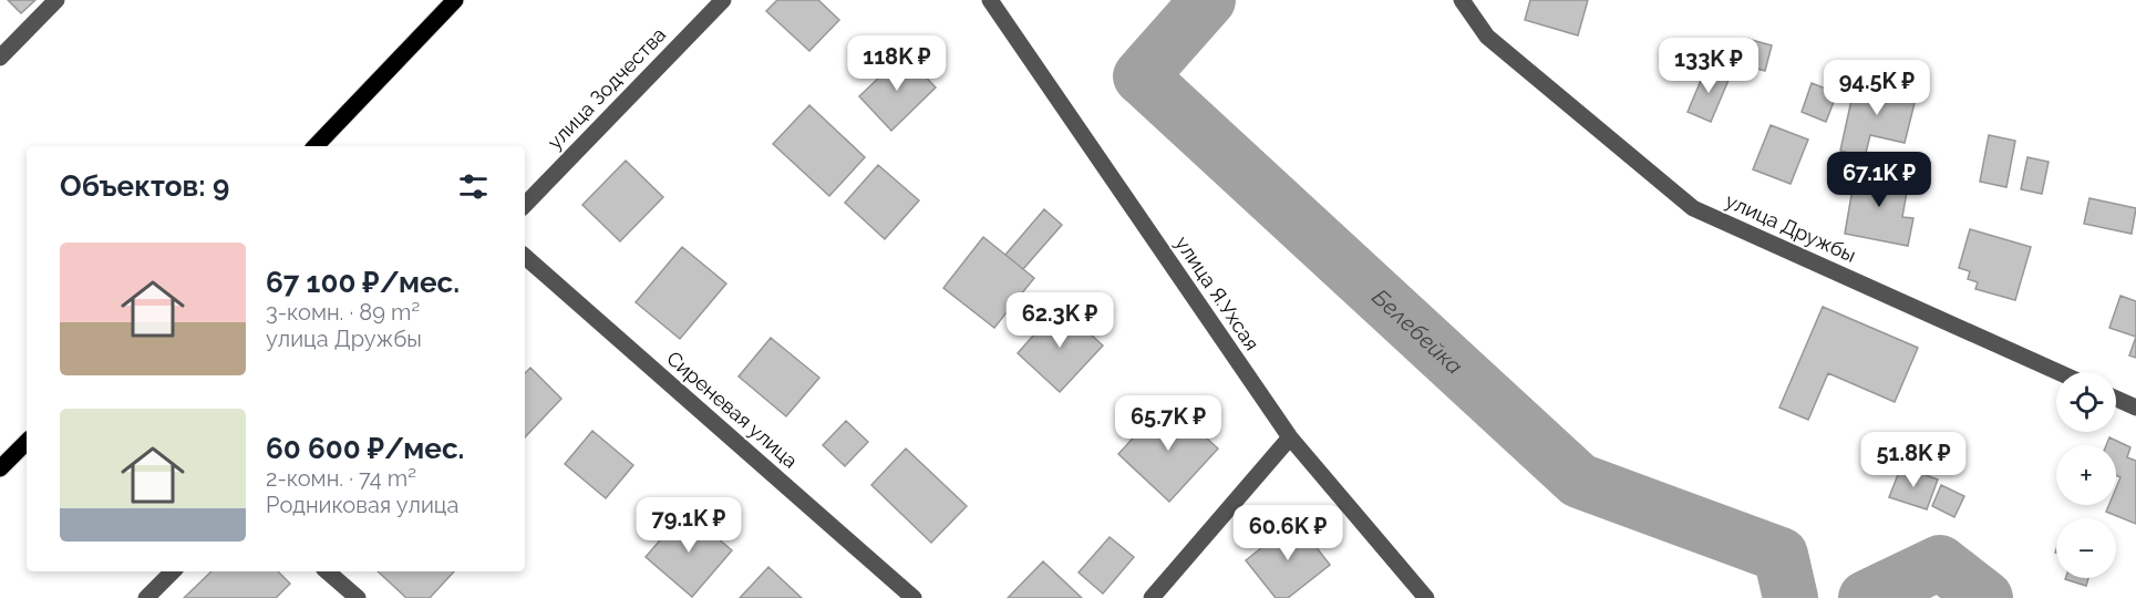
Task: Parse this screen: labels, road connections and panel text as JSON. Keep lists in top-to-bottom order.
{
  "streets": {
    "street": [
      "улица Зодчества",
      "улица Дружбы",
      "улица Я.Ухсая",
      "Сиреневая улица"
    ]
  },
  "water": ["Белебейка"],
  "page": {
    "price": [
      "118K ₽",
      "133K ₽",
      "94.5K ₽",
      "67.1K ₽",
      "62.3K ₽",
      "65.7K ₽",
      "51.8K ₽",
      "79.1K ₽",
      "60.6K ₽"
    ],
    "heading": "Объектов: 9",
    "list": [
      {
        "name": "67 100 ₽/мес.",
        "note": "3-комн. · 89 m² · улица Дружбы"
      },
      {
        "name": "60 600 ₽/мес.",
        "note": "2-комн. · 74 m² · Родниковая улица"
      }
    ],
    "map_buttons": ["+", "−"]
  }
}
